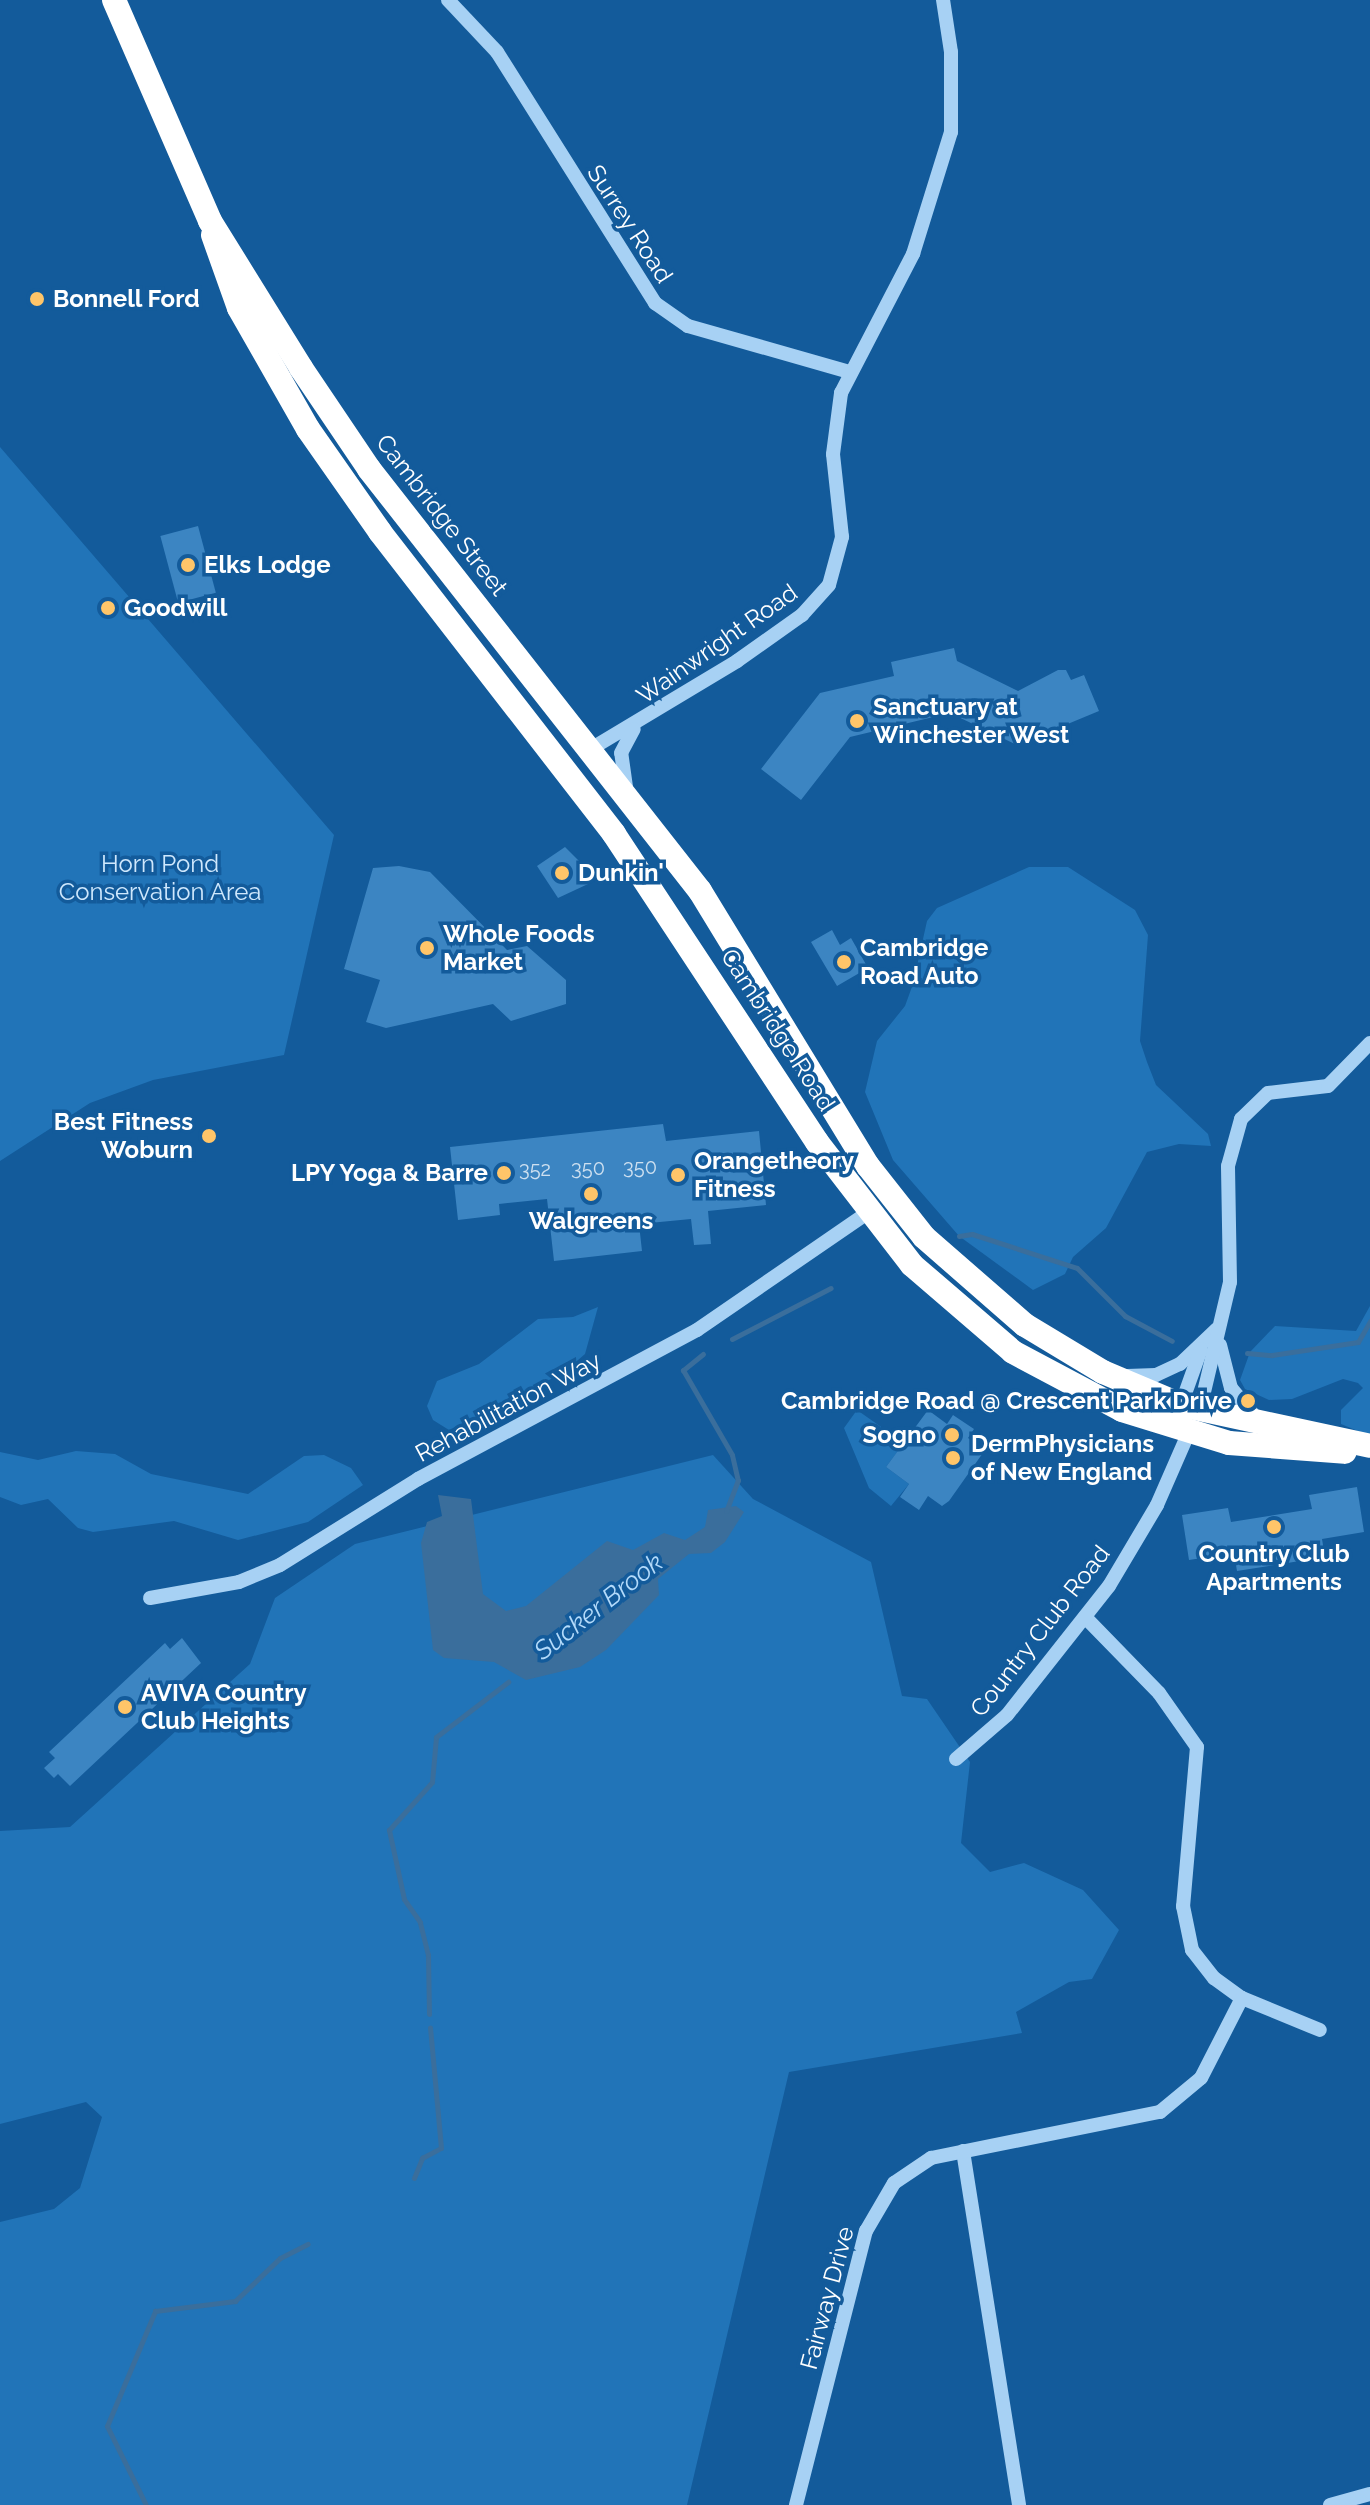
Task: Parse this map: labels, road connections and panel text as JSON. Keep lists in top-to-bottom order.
{
  "streets": {
    "highway": ["Cambridge Street", "Cambridge Road"],
    "street": [
      "Surrey Road",
      "Wainwright Road",
      "Rehabilitation Way",
      "Country Club Road",
      "Fairway Drive"
    ]
  },
  "crossings": [
    ["Surrey Road", "Wainwright Road"],
    ["Cambridge Street", "Wainwright Road"],
    ["Cambridge Street", "Cambridge Road"],
    ["Wainwright Road", "Cambridge Road"],
    ["Cambridge Road", "Rehabilitation Way"],
    ["Cambridge Road", "Country Club Road"]
  ],
  "water": ["Sucker Brook"],
  "parks": ["Horn Pond Conservation Area"],
  "places": [
    "Bonnell Ford",
    "Elks Lodge",
    "Goodwill",
    "Sanctuary at Winchester West",
    "Dunkin'",
    "Whole Foods Market",
    "Cambridge Road Auto",
    "Best Fitness Woburn",
    "LPY Yoga & Barre",
    "Orangetheory Fitness",
    "Walgreens",
    "Cambridge Road @ Crescent Park Drive",
    "Sogno",
    "DermPhysicians of New England",
    "Country Club Apartments",
    "AVIVA Country Club Heights"
  ],
  "house_numbers": ["350", "350", "352"]
}
